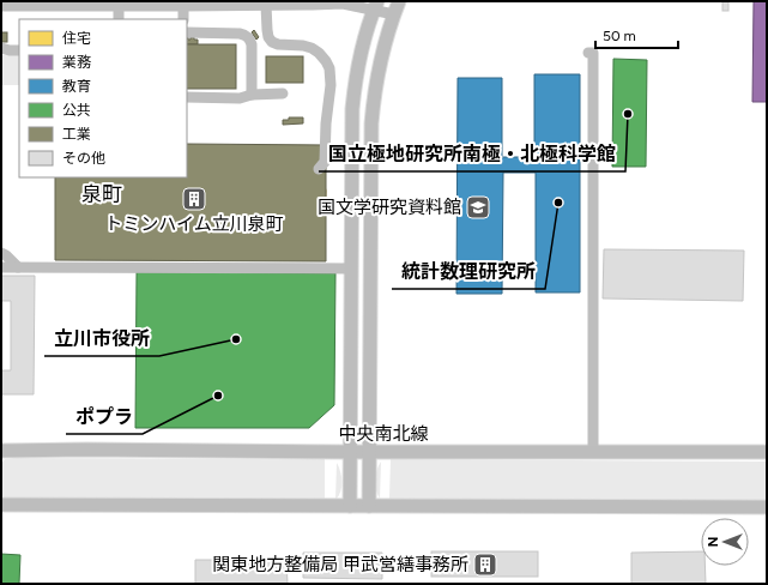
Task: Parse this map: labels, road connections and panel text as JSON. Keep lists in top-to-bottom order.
{
  "streets": {
    "main road": ["中央南北線"]
  },
  "districts": ["泉町"],
  "places": {
    "other": [
      "国立極地研究所南極・北極科学館",
      "統計数理研究所",
      "立川市役所",
      "ポプラ"
    ],
    "building": ["トミンハイム立川泉町", "関東地方整備局 甲武営繕事務所"],
    "school or university": ["国文学研究資料館"]
  },
  "legend": [
    "住宅",
    "業務",
    "教育",
    "公共",
    "工業",
    "その他"
  ],
  "scale_bar": "50 m",
  "north": "left"
}
